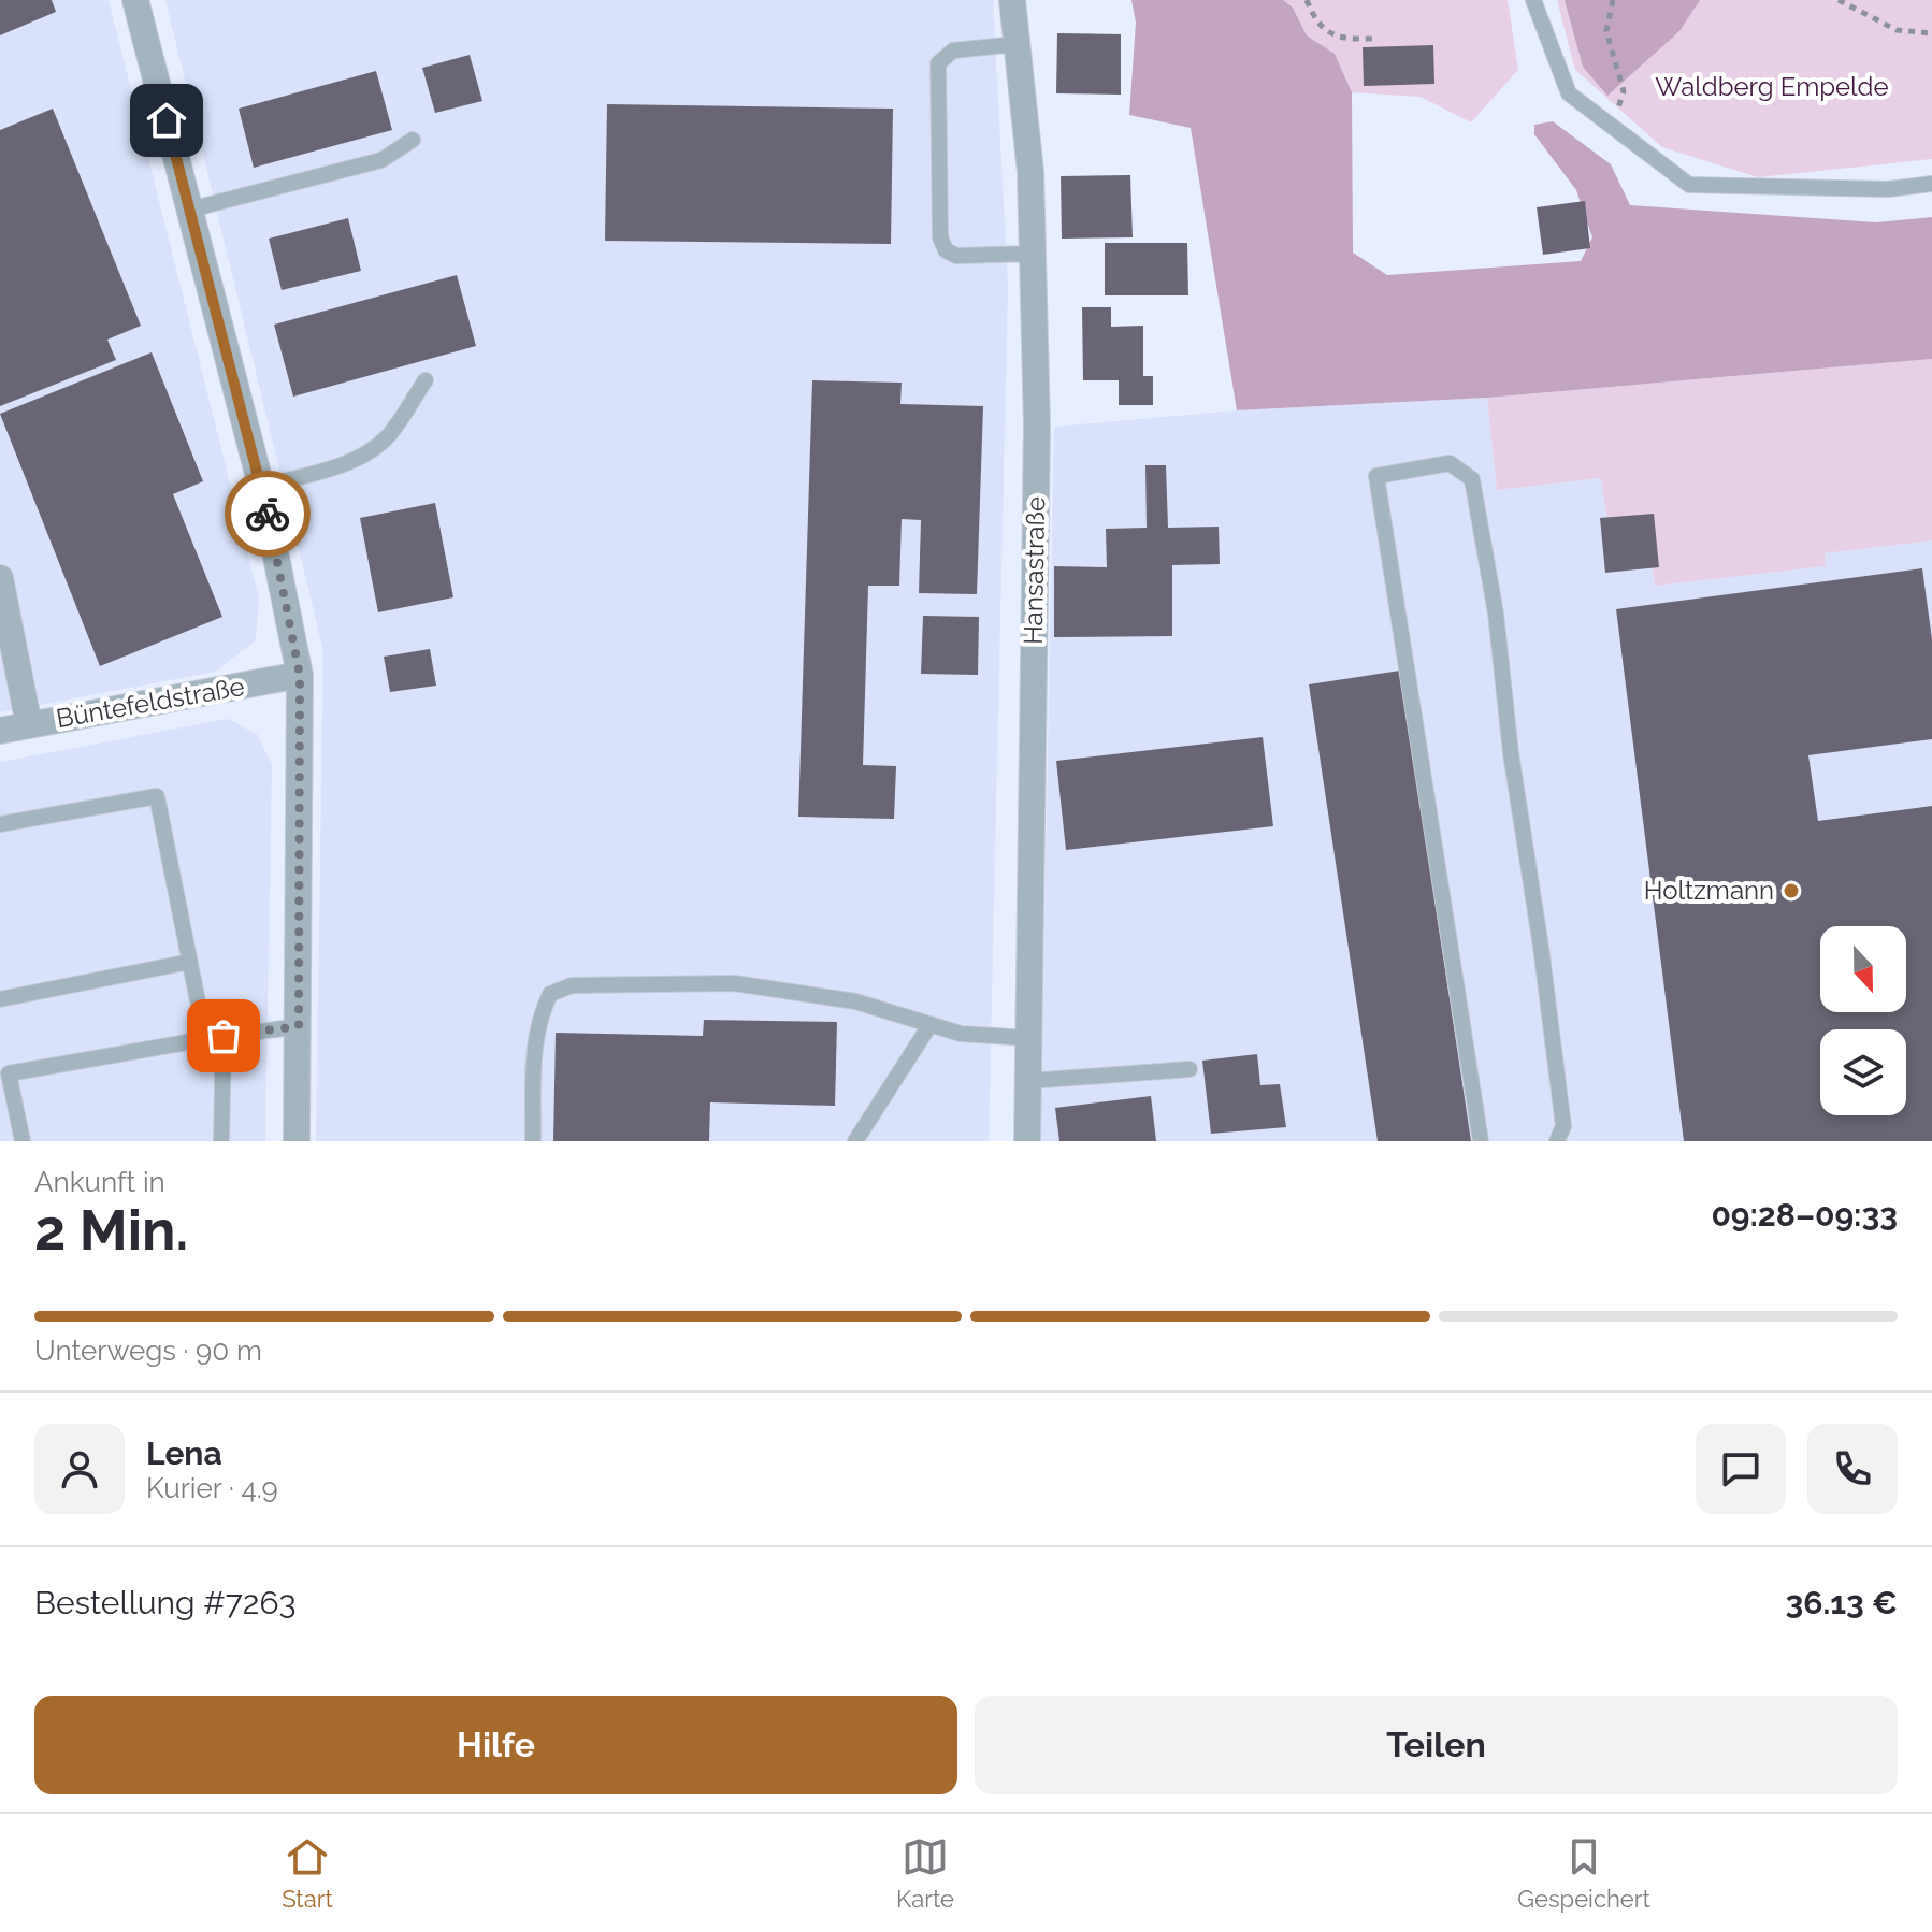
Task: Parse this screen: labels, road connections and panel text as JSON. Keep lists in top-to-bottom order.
{
  "streets": {
    "street": ["Hansastraße", "Büntefeldstraße"]
  },
  "parks": ["Waldberg Empelde"],
  "places": ["Holtzmann"],
  "north": "bottom",
  "page": {
    "heading": ["2 Min.", "Ankunft in", "09:28–09:33"],
    "panel": [
      "Lena",
      "Kurier · 4.9",
      "Bestellung #7263",
      "36.13 €"
    ],
    "bar": "Unterwegs · 90 m",
    "buttons": ["Hilfe", "Teilen"],
    "tabs": ["Start", "Karte", "Gespeichert"]
  }
}
